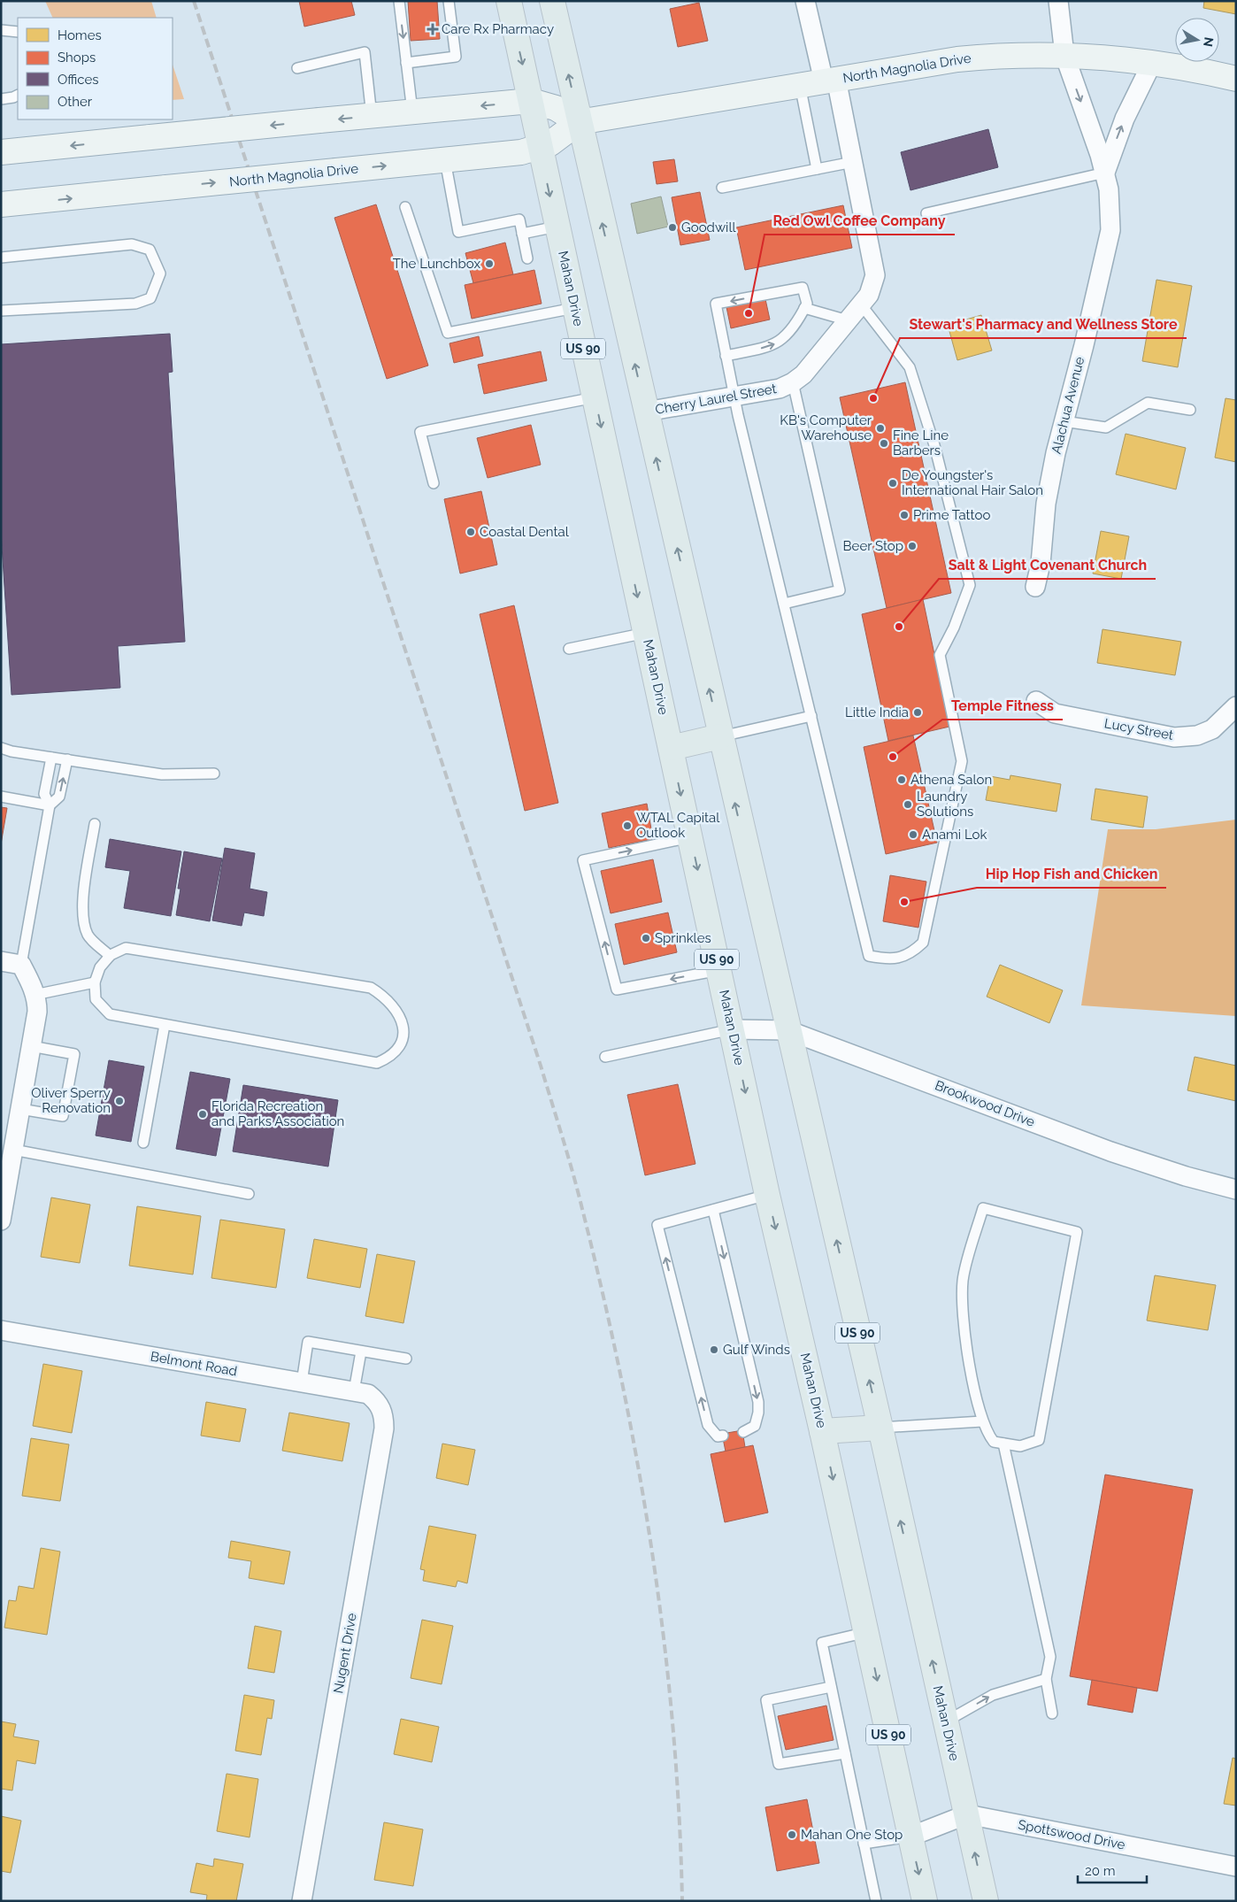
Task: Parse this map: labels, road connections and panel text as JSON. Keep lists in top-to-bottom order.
{
  "streets": {
    "main road": ["North Magnolia Drive", "Mahan Drive", "US 90"],
    "street": [
      "Cherry Laurel Street",
      "Alachua Avenue",
      "Lucy Street",
      "Brookwood Drive",
      "Belmont Road",
      "Nugent Drive",
      "Spottswood Drive"
    ]
  },
  "crossings": [
    ["North Magnolia Drive", "Mahan Drive"],
    ["North Magnolia Drive", "US 90"],
    ["North Magnolia Drive", "Cherry Laurel Street"],
    ["North Magnolia Drive", "Alachua Avenue"],
    ["Mahan Drive", "US 90"],
    ["Mahan Drive", "Cherry Laurel Street"],
    ["Mahan Drive", "Brookwood Drive"],
    ["Mahan Drive", "Spottswood Drive"],
    ["Belmont Road", "Nugent Drive"]
  ],
  "places": {
    "health": ["Care Rx Pharmacy"],
    "other": [
      "Goodwill",
      "The Lunchbox",
      "Red Owl Coffee Company",
      "Stewart's Pharmacy and Wellness Store",
      "KB's Computer Warehouse",
      "Fine Line Barbers",
      "De Youngster's International Hair Salon",
      "Prime Tattoo",
      "Coastal Dental",
      "Beer Stop",
      "Salt & Light Covenant Church",
      "Little India",
      "Temple Fitness",
      "Athena Salon",
      "Laundry Solutions",
      "WTAL Capital Outlook",
      "Anami Lok",
      "Hip Hop Fish and Chicken",
      "Sprinkles",
      "Oliver Sperry Renovation",
      "Florida Recreation and Parks Association",
      "Gulf Winds",
      "Mahan One Stop"
    ]
  },
  "legend": [
    "Homes",
    "Shops",
    "Offices",
    "Other"
  ],
  "scale_bar": "20 m",
  "north": "right"
}
